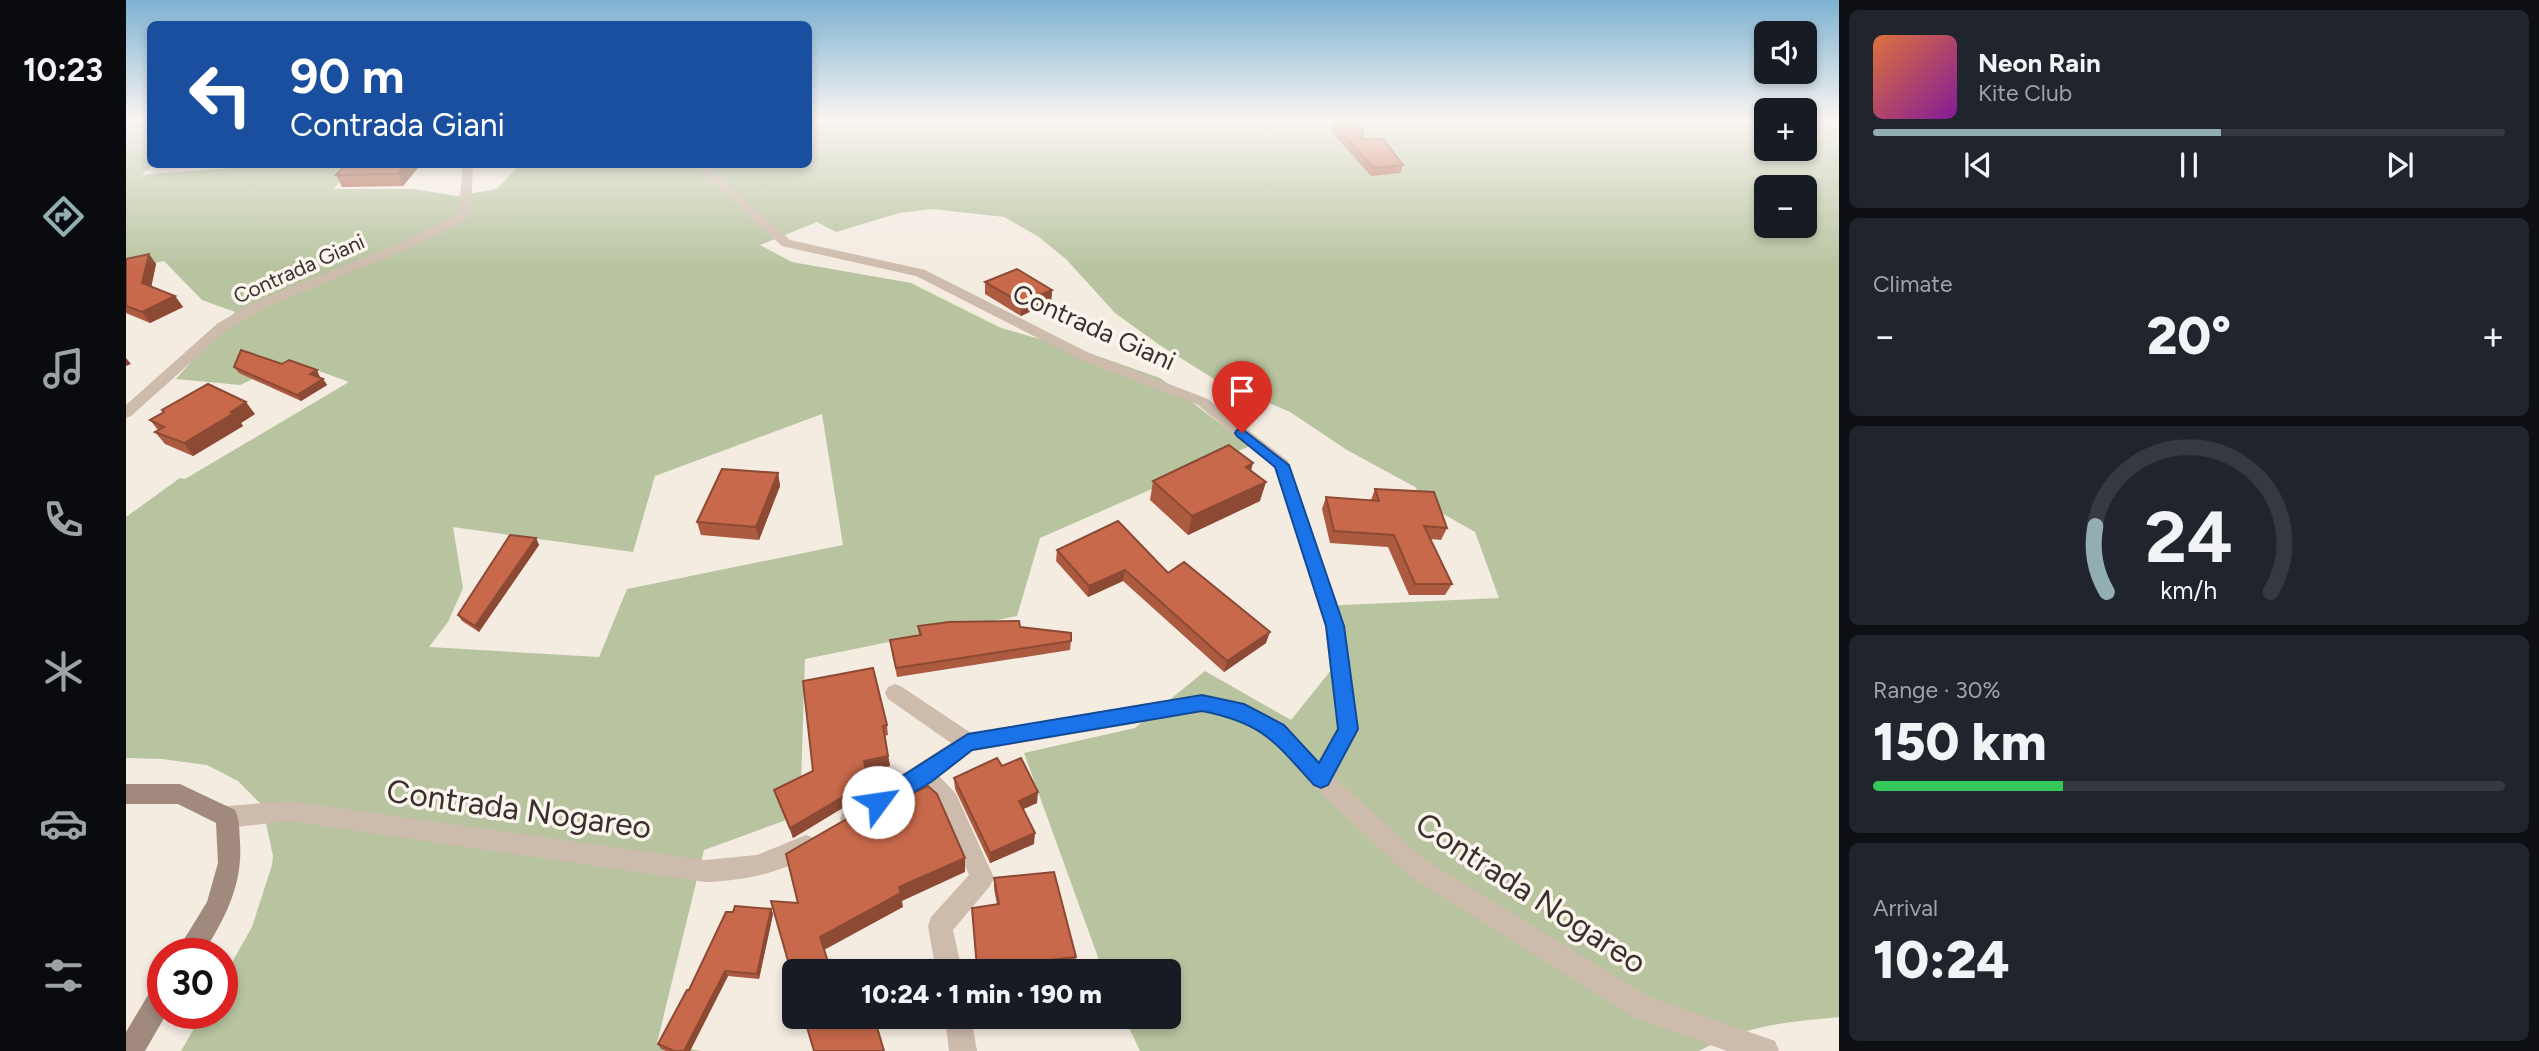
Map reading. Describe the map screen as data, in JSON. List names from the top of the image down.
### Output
{
  "streets": {
    "street": ["Contrada Giani", "Contrada Nogareo"]
  },
  "crossings": [
    ["Contrada Giani", "Contrada Nogareo"]
  ],
  "page": {
    "tabs": "10:23",
    "map_buttons": ["+", "−"],
    "turn": ["90 m", "Contrada Giani"],
    "song": ["Neon Rain", "Kite Club"],
    "tile": [
      "Climate",
      ["Range · 30%", "150 km"],
      ["Arrival", "10:24"]
    ],
    "heat": ["−", "20°", "+"],
    "limit": "30",
    "trip": "10:24 · 1 min · 190 m",
    "gauge": ["24", "km/h"]
  }
}
